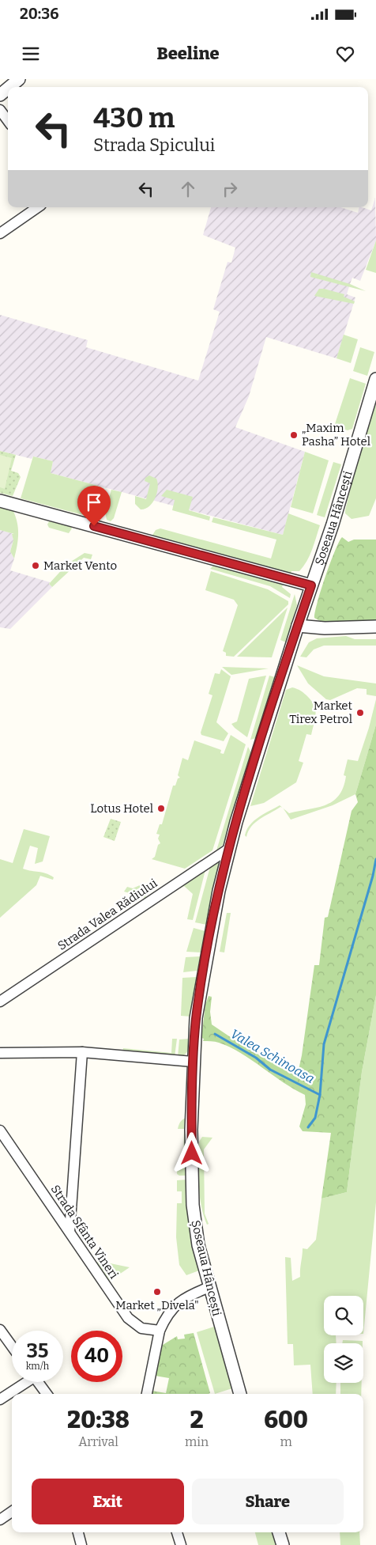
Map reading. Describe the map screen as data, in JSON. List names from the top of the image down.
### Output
{
  "streets": {
    "street": ["Șoseaua Hâncești", "Strada Valea Rădiului", "Strada Sfânta Vineri"]
  },
  "crossings": [
    ["Șoseaua Hâncești", "Strada Valea Rădiului"]
  ],
  "water": ["Valea Schinoasa"],
  "places": [
    "„Maxim Pasha” Hotel",
    "Market Vento",
    "Market Tirex Petrol",
    "Lotus Hotel",
    "Market „Divela\""
  ],
  "page": {
    "status": "20:36",
    "header": "Beeline",
    "turn": ["430 m", "Strada Spicului"],
    "speed": "35 km/h",
    "limit": "40",
    "eta": [
      "20:38",
      "Arrival",
      "2",
      "min",
      "600",
      "m"
    ],
    "buttons": ["Exit", "Share"]
  }
}
